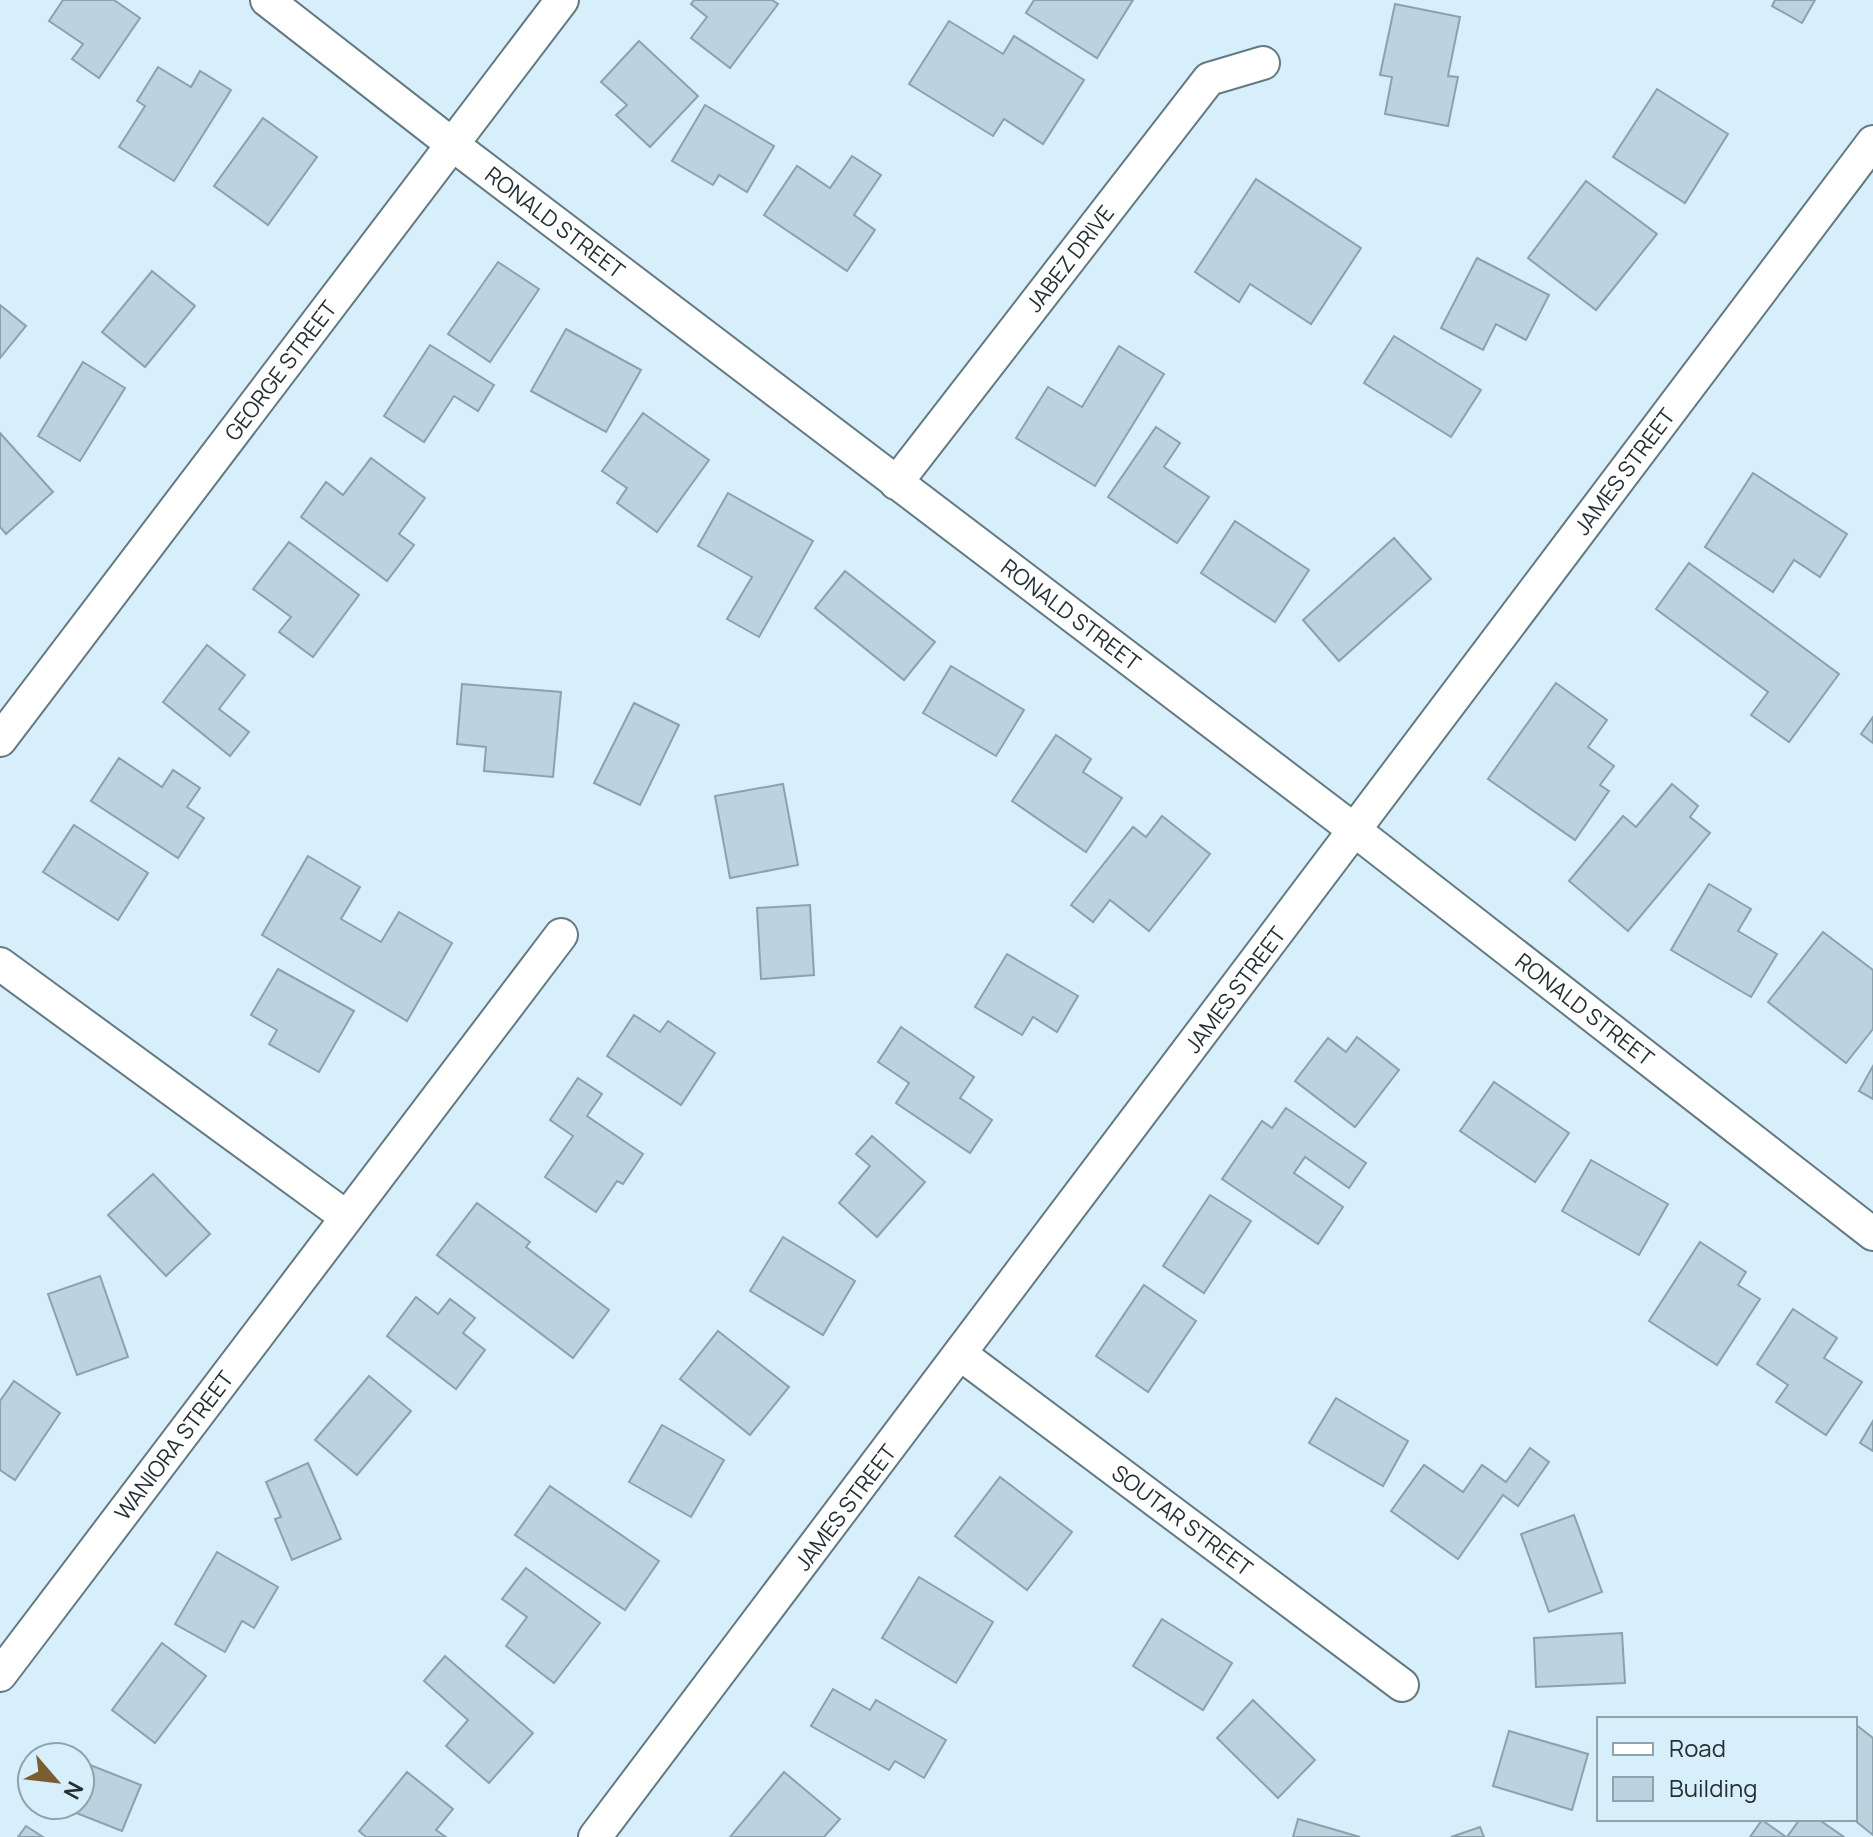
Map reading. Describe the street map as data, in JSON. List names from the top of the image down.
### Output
{
  "streets": {
    "street": [
      "RONALD STREET",
      "JABEZ DRIVE",
      "GEORGE STREET",
      "JAMES STREET",
      "WANIORA STREET",
      "SOUTAR STREET"
    ]
  },
  "crossings": [
    ["RONALD STREET", "JABEZ DRIVE"],
    ["RONALD STREET", "GEORGE STREET"],
    ["RONALD STREET", "JAMES STREET"],
    ["JAMES STREET", "SOUTAR STREET"]
  ],
  "legend": ["Road", "Building"],
  "north": "bottom right"
}
